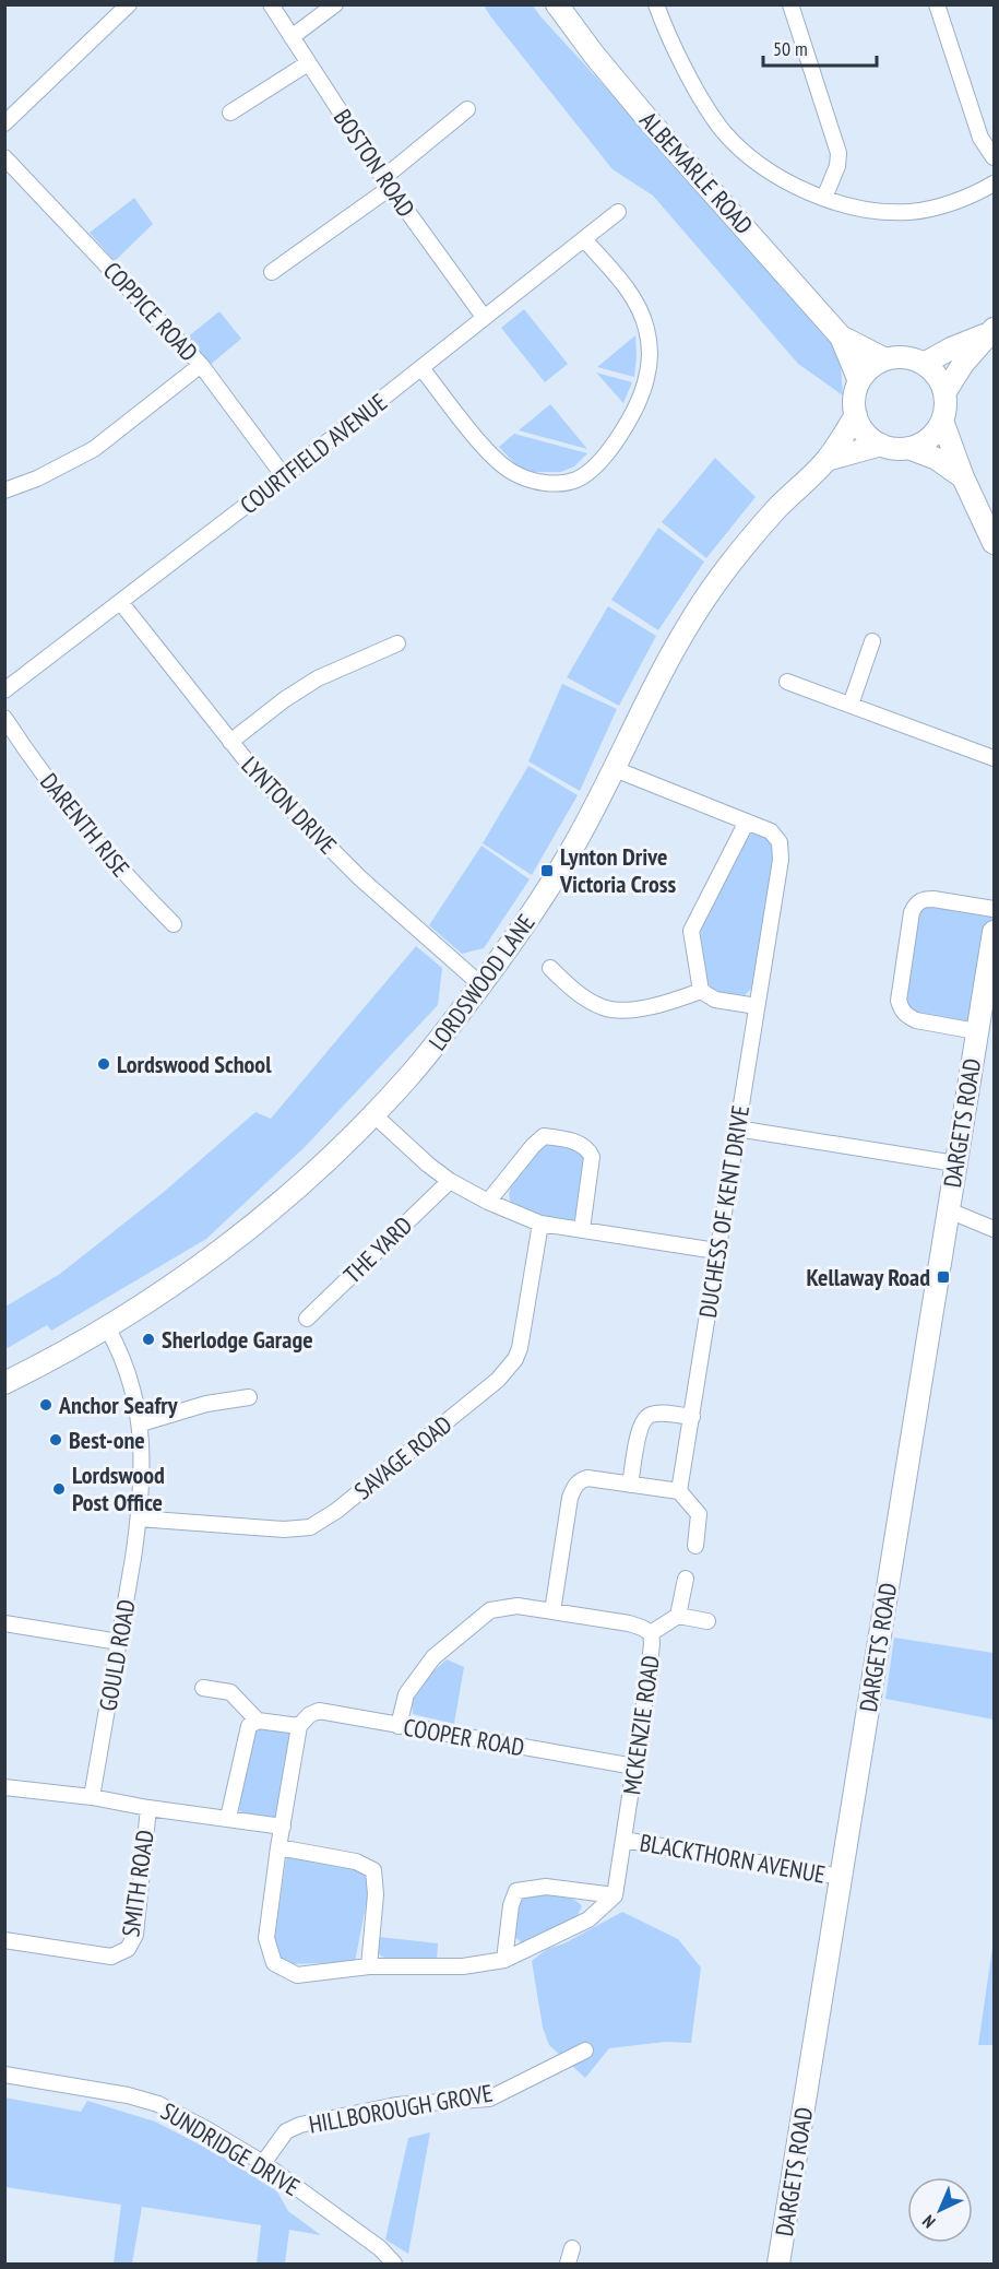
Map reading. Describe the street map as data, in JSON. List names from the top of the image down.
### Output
{
  "streets": {
    "street": [
      "BOSTON ROAD",
      "ALBEMARLE ROAD",
      "COPPICE ROAD",
      "COURTFIELD AVENUE",
      "LYNTON DRIVE",
      "DARENTH RISE",
      "LORDSWOOD LANE",
      "DARGETS ROAD",
      "DUCHESS OF KENT DRIVE",
      "THE YARD",
      "SAVAGE ROAD",
      "GOULD ROAD",
      "MCKENZIE ROAD",
      "COOPER ROAD",
      "BLACKTHORN AVENUE",
      "SMITH ROAD",
      "HILLBOROUGH GROVE",
      "SUNDRIDGE DRIVE"
    ]
  },
  "crossings": [
    ["BOSTON ROAD", "COURTFIELD AVENUE"],
    ["ALBEMARLE ROAD", "LORDSWOOD LANE"],
    ["COPPICE ROAD", "COURTFIELD AVENUE"],
    ["COURTFIELD AVENUE", "LYNTON DRIVE"],
    ["LYNTON DRIVE", "LORDSWOOD LANE"],
    ["LORDSWOOD LANE", "DUCHESS OF KENT DRIVE"],
    ["LORDSWOOD LANE", "GOULD ROAD"],
    ["DARGETS ROAD", "BLACKTHORN AVENUE"],
    ["SAVAGE ROAD", "GOULD ROAD"],
    ["MCKENZIE ROAD", "COOPER ROAD"],
    ["MCKENZIE ROAD", "BLACKTHORN AVENUE"],
    ["HILLBOROUGH GROVE", "SUNDRIDGE DRIVE"]
  ],
  "places": {
    "transit": ["Lynton Drive Victoria Cross", "Kellaway Road"],
    "other": [
      "Lordswood School",
      "Sherlodge Garage",
      "Anchor Seafry",
      "Best-one",
      "Lordswood Post Office"
    ]
  },
  "scale_bar": "50 m",
  "north": "bottom left"
}
